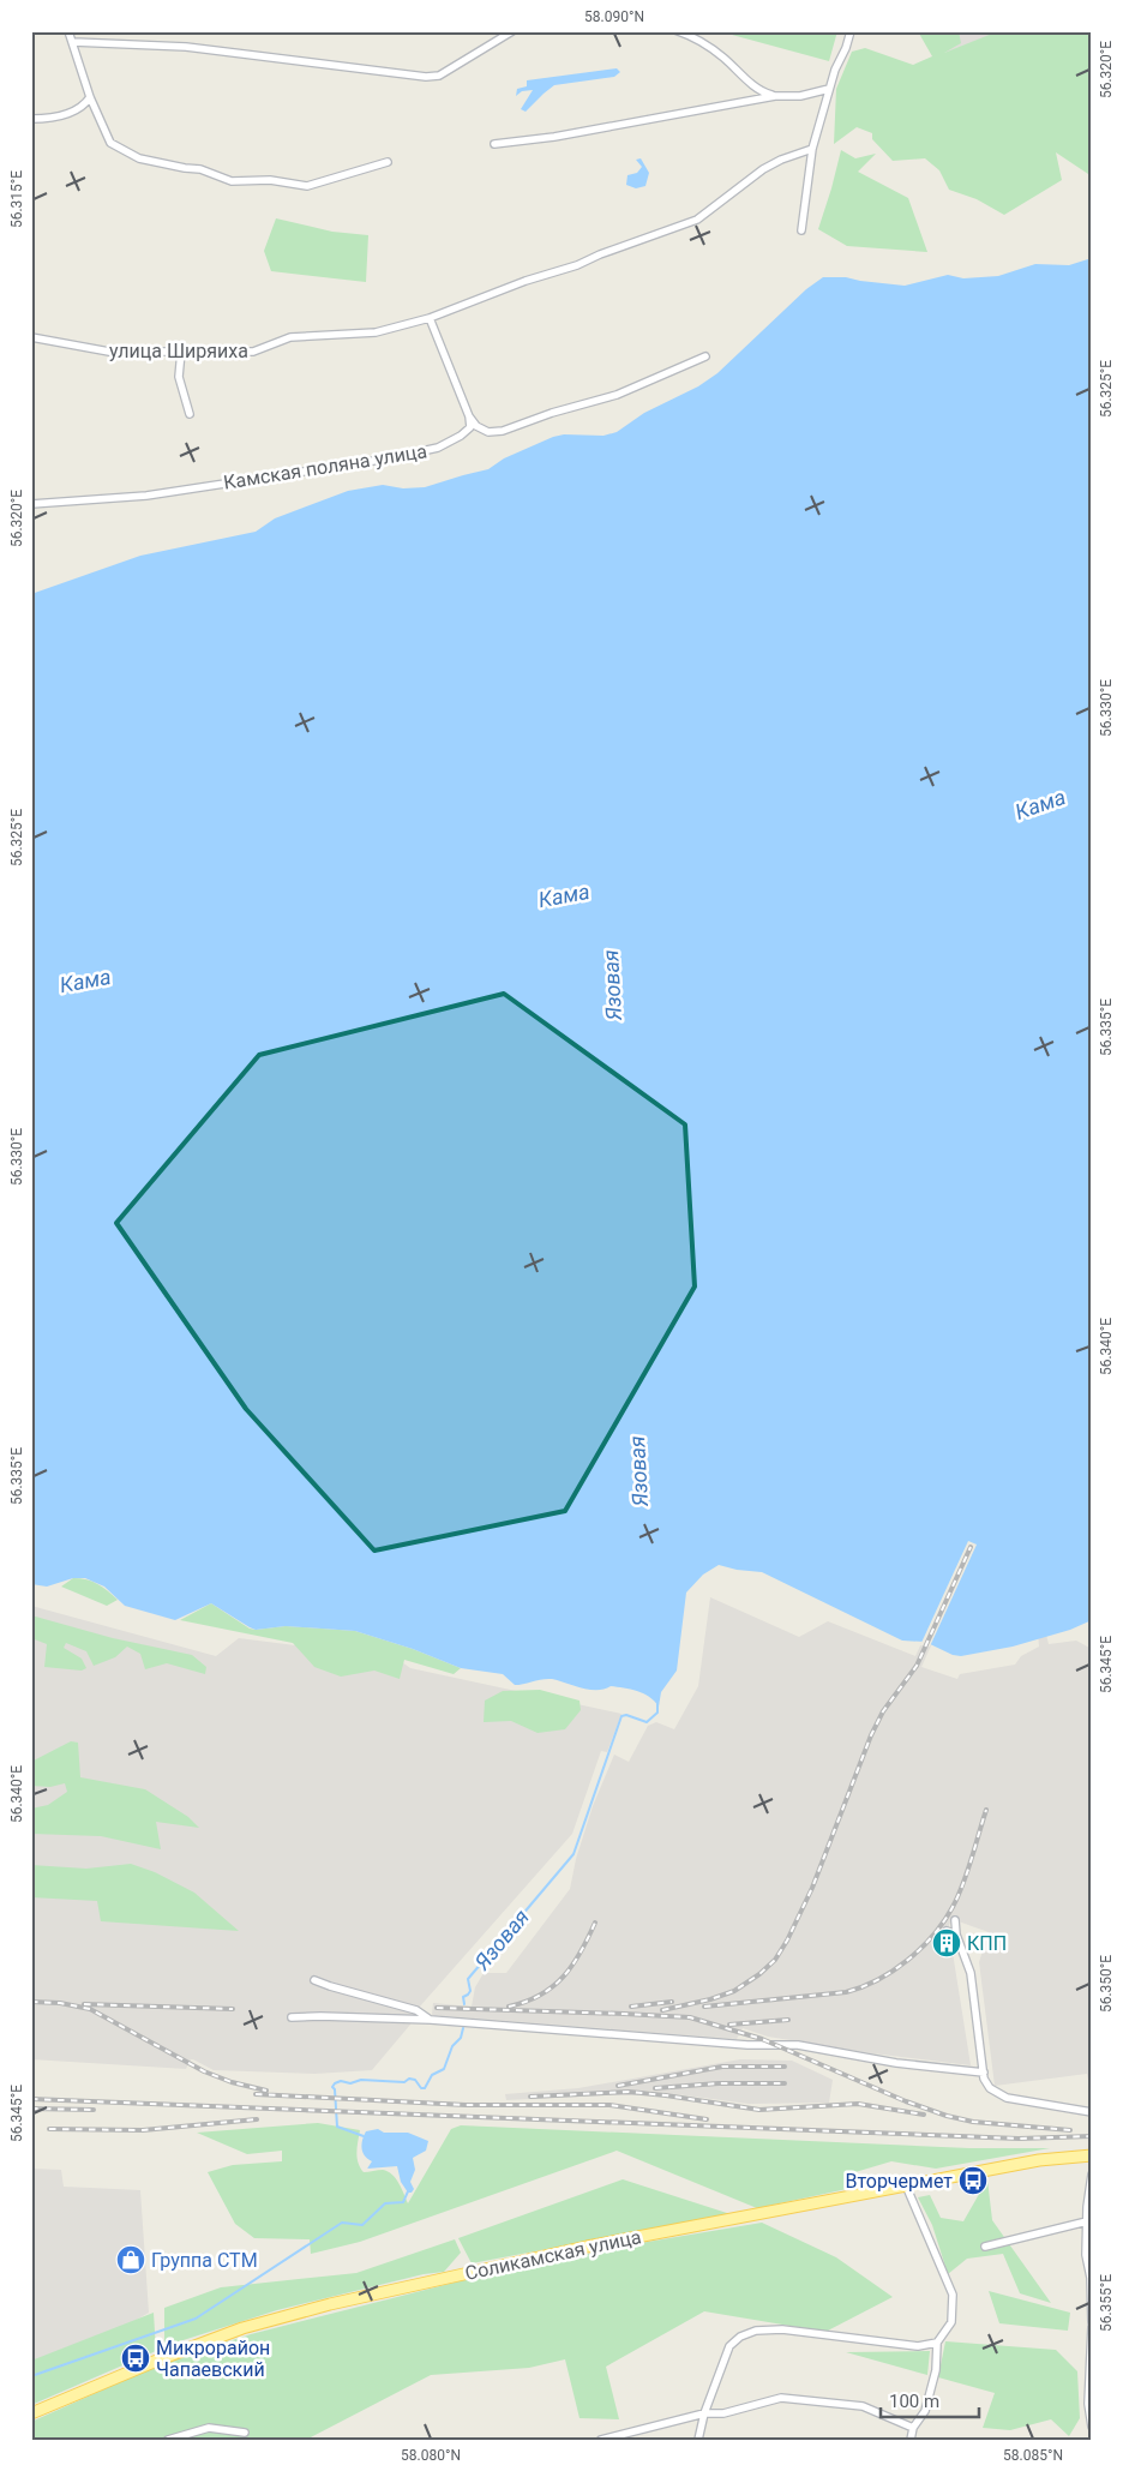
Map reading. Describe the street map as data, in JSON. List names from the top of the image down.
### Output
{
  "streets": {
    "main road": ["Соликамская улица"],
    "street": ["улица Ширяиха", "Камская поляна улица"]
  },
  "water": ["Кама", "Язовая"],
  "places": {
    "building": ["КПП"],
    "bus stop": ["Вторчермет", "Микрорайон Чапаевский"],
    "shop": ["Группа СТМ"]
  },
  "scale_bar": "100 m",
  "coordinates": [
    "58.090°N",
    "56.320°E",
    "56.315°E",
    "56.325°E",
    "56.330°E",
    "56.335°E",
    "56.340°E",
    "56.345°E",
    "56.350°E",
    "56.355°E",
    "58.080°N",
    "58.085°N"
  ]
}
